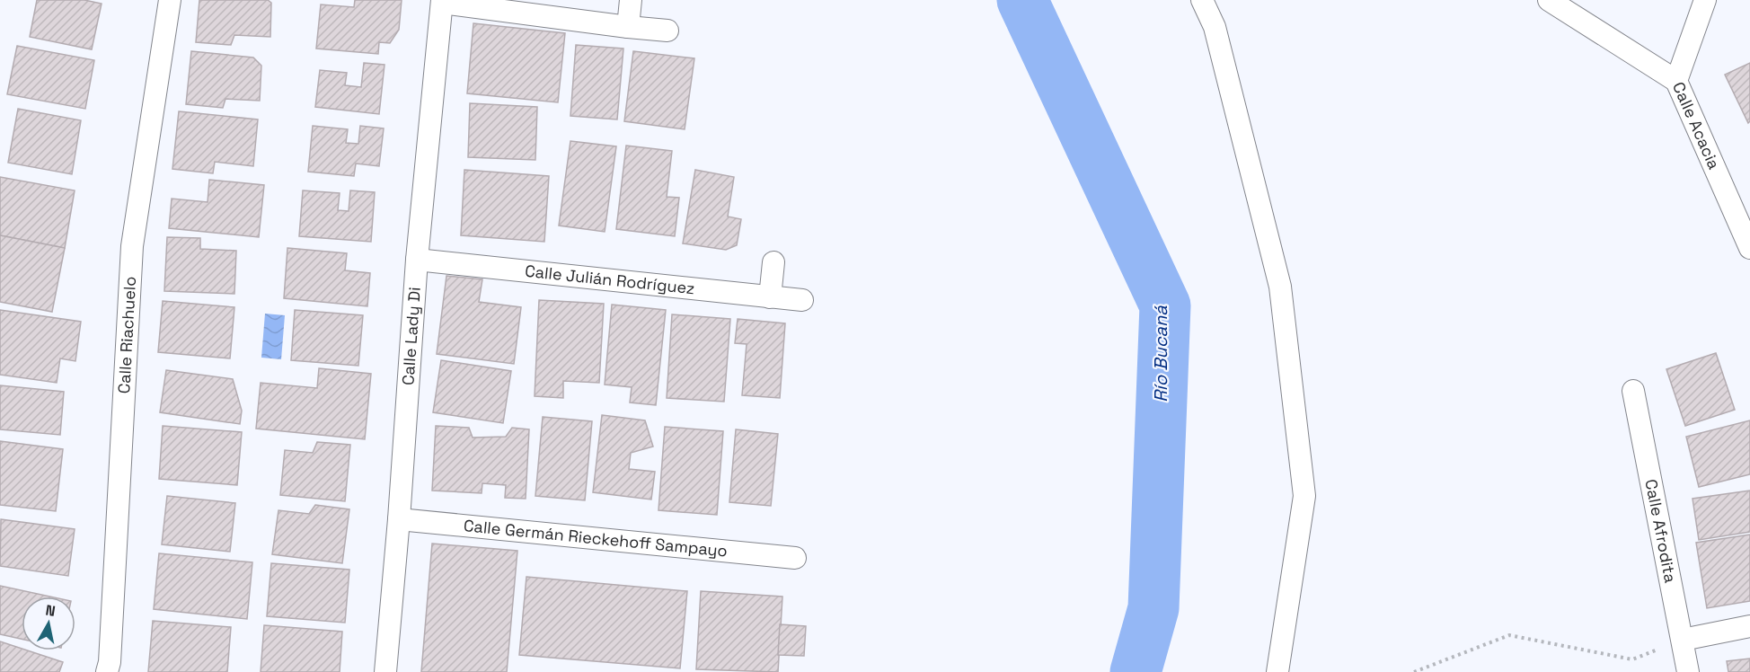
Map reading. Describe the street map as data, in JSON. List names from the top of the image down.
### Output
{
  "streets": {
    "street": [
      "Calle Acacia",
      "Calle Julián Rodríguez",
      "Calle Riachuelo",
      "Calle Lady Di",
      "Calle Afrodita",
      "Calle Germán Rieckehoff Sampayo"
    ]
  },
  "crossings": [
    ["Calle Julián Rodríguez", "Calle Lady Di"],
    ["Calle Lady Di", "Calle Germán Rieckehoff Sampayo"]
  ],
  "water": ["Río Bucaná"],
  "north": "top"
}
